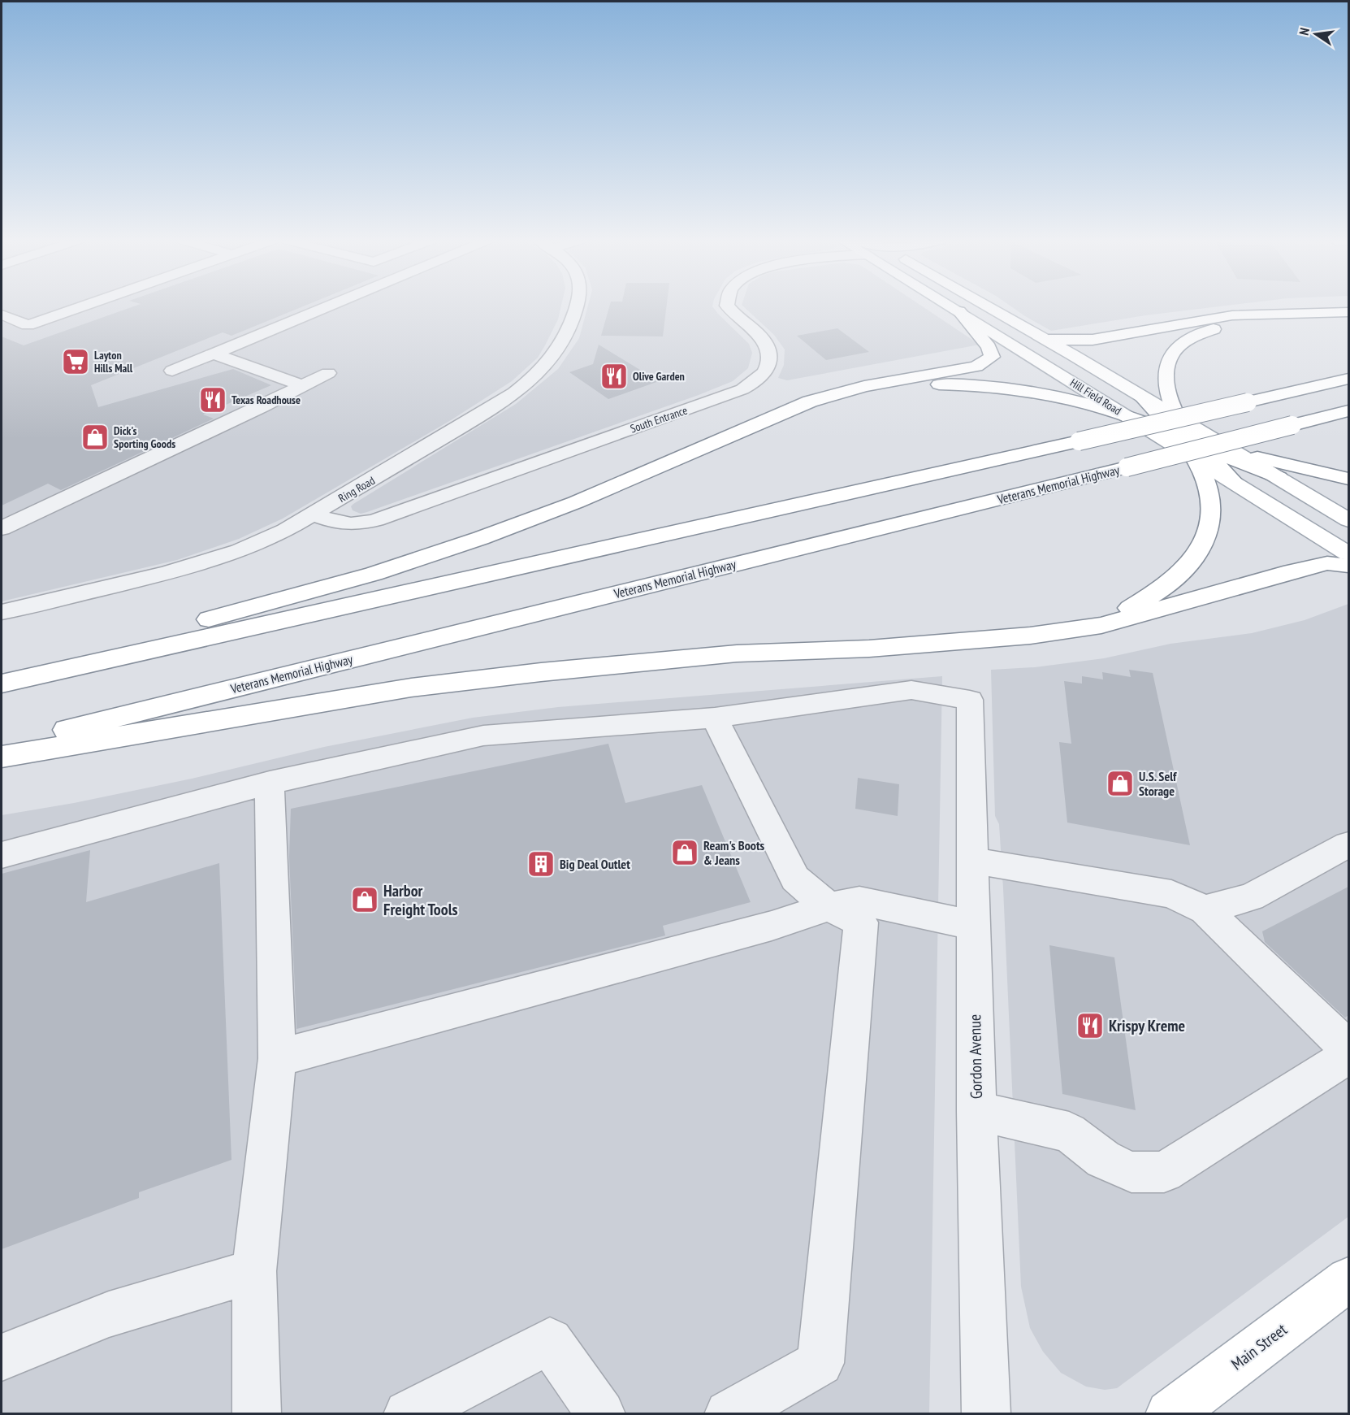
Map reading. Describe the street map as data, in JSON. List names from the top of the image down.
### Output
{
  "streets": {
    "main road": ["Hill Field Road", "Veterans Memorial Highway", "Main Street"],
    "street": ["South Entrance", "Ring Road", "Gordon Avenue"]
  },
  "crossings": [
    ["South Entrance", "Ring Road"]
  ],
  "places": {
    "supermarket": ["Layton Hills Mall"],
    "restaurant": ["Olive Garden", "Texas Roadhouse", "Krispy Kreme"],
    "shop": [
      "Dick's Sporting Goods",
      "U.S. Self Storage",
      "Ream's Boots & Jeans",
      "Harbor Freight Tools"
    ],
    "building": ["Big Deal Outlet"]
  },
  "north": "left"
}
